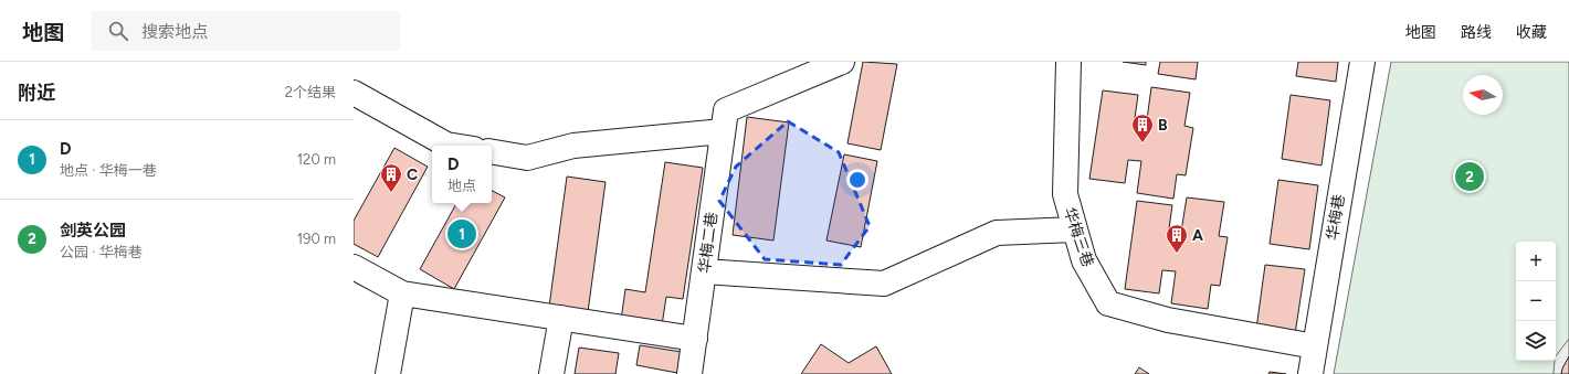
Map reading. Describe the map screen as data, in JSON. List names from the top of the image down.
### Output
{
  "streets": {
    "street": ["华梅巷", "华梅三巷", "华梅二巷"]
  },
  "crossings": [
    ["华梅巷", "华梅三巷"]
  ],
  "places": {
    "building": ["B", "C", "A"]
  },
  "north": "left",
  "page": {
    "header": "地图",
    "search": "搜索地点",
    "nav": ["地图", "路线", "收藏"],
    "heading": ["附近", "2个结果"],
    "list": [
      {
        "mark": "1",
        "name": "D",
        "note": "地点 · 华梅一巷",
        "value": "120 m"
      },
      {
        "mark": "2",
        "name": "剑英公园",
        "note": "公园 · 华梅巷",
        "value": "190 m"
      }
    ],
    "popup": ["D", "地点"],
    "pins": ["2", "1"],
    "map_buttons": ["+", "−"]
  }
}
